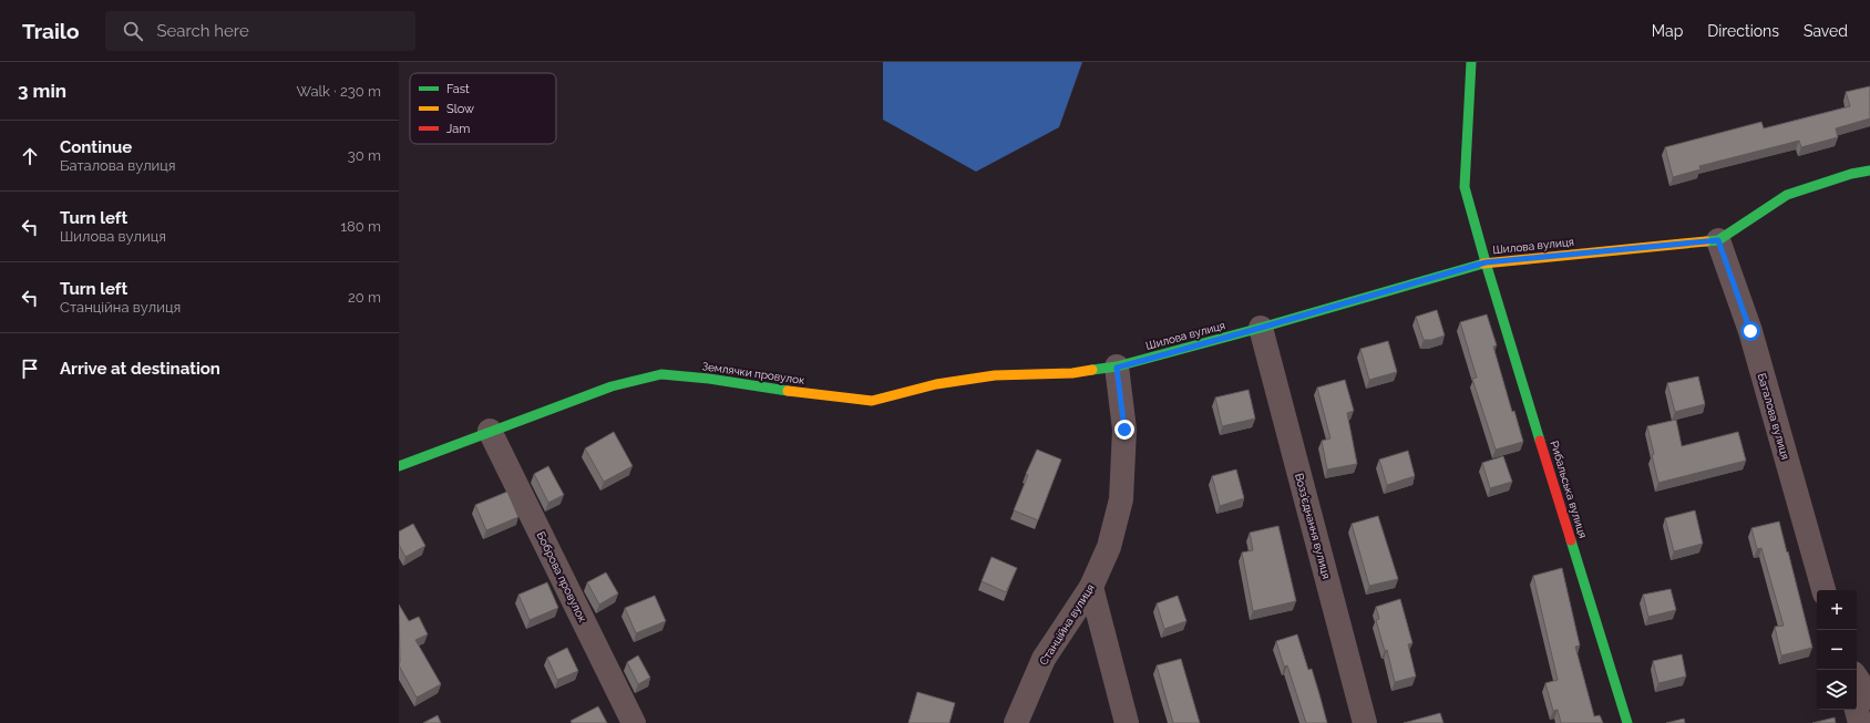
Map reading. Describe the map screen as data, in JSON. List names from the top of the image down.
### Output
{
  "streets": {
    "street": [
      "Шилова вулиця",
      "Землячки провулок",
      "Баталова вулиця",
      "Рибальська вулиця",
      "Возз’єднання вулиця",
      "Боброва провулок",
      "Станційна вулиця"
    ]
  },
  "crossings": [
    ["Шилова вулиця", "Землячки провулок"],
    ["Шилова вулиця", "Баталова вулиця"],
    ["Шилова вулиця", "Рибальська вулиця"],
    ["Шилова вулиця", "Возз’єднання вулиця"],
    ["Шилова вулиця", "Станційна вулиця"],
    ["Землячки провулок", "Боброва провулок"],
    ["Землячки провулок", "Станційна вулиця"]
  ],
  "legend": ["Fast", "Slow", "Jam"],
  "page": {
    "header": "Trailo",
    "search": "Search here",
    "nav": ["Map", "Directions", "Saved"],
    "heading": ["3 min", "Walk · 230 m"],
    "list": [
      ["Continue", "Баталова вулиця", "30 m"],
      ["Turn left", "Шилова вулиця", "180 m"],
      ["Turn left", "Станційна вулиця", "20 m"],
      "Arrive at destination"
    ],
    "map_buttons": ["+", "−"]
  }
}
